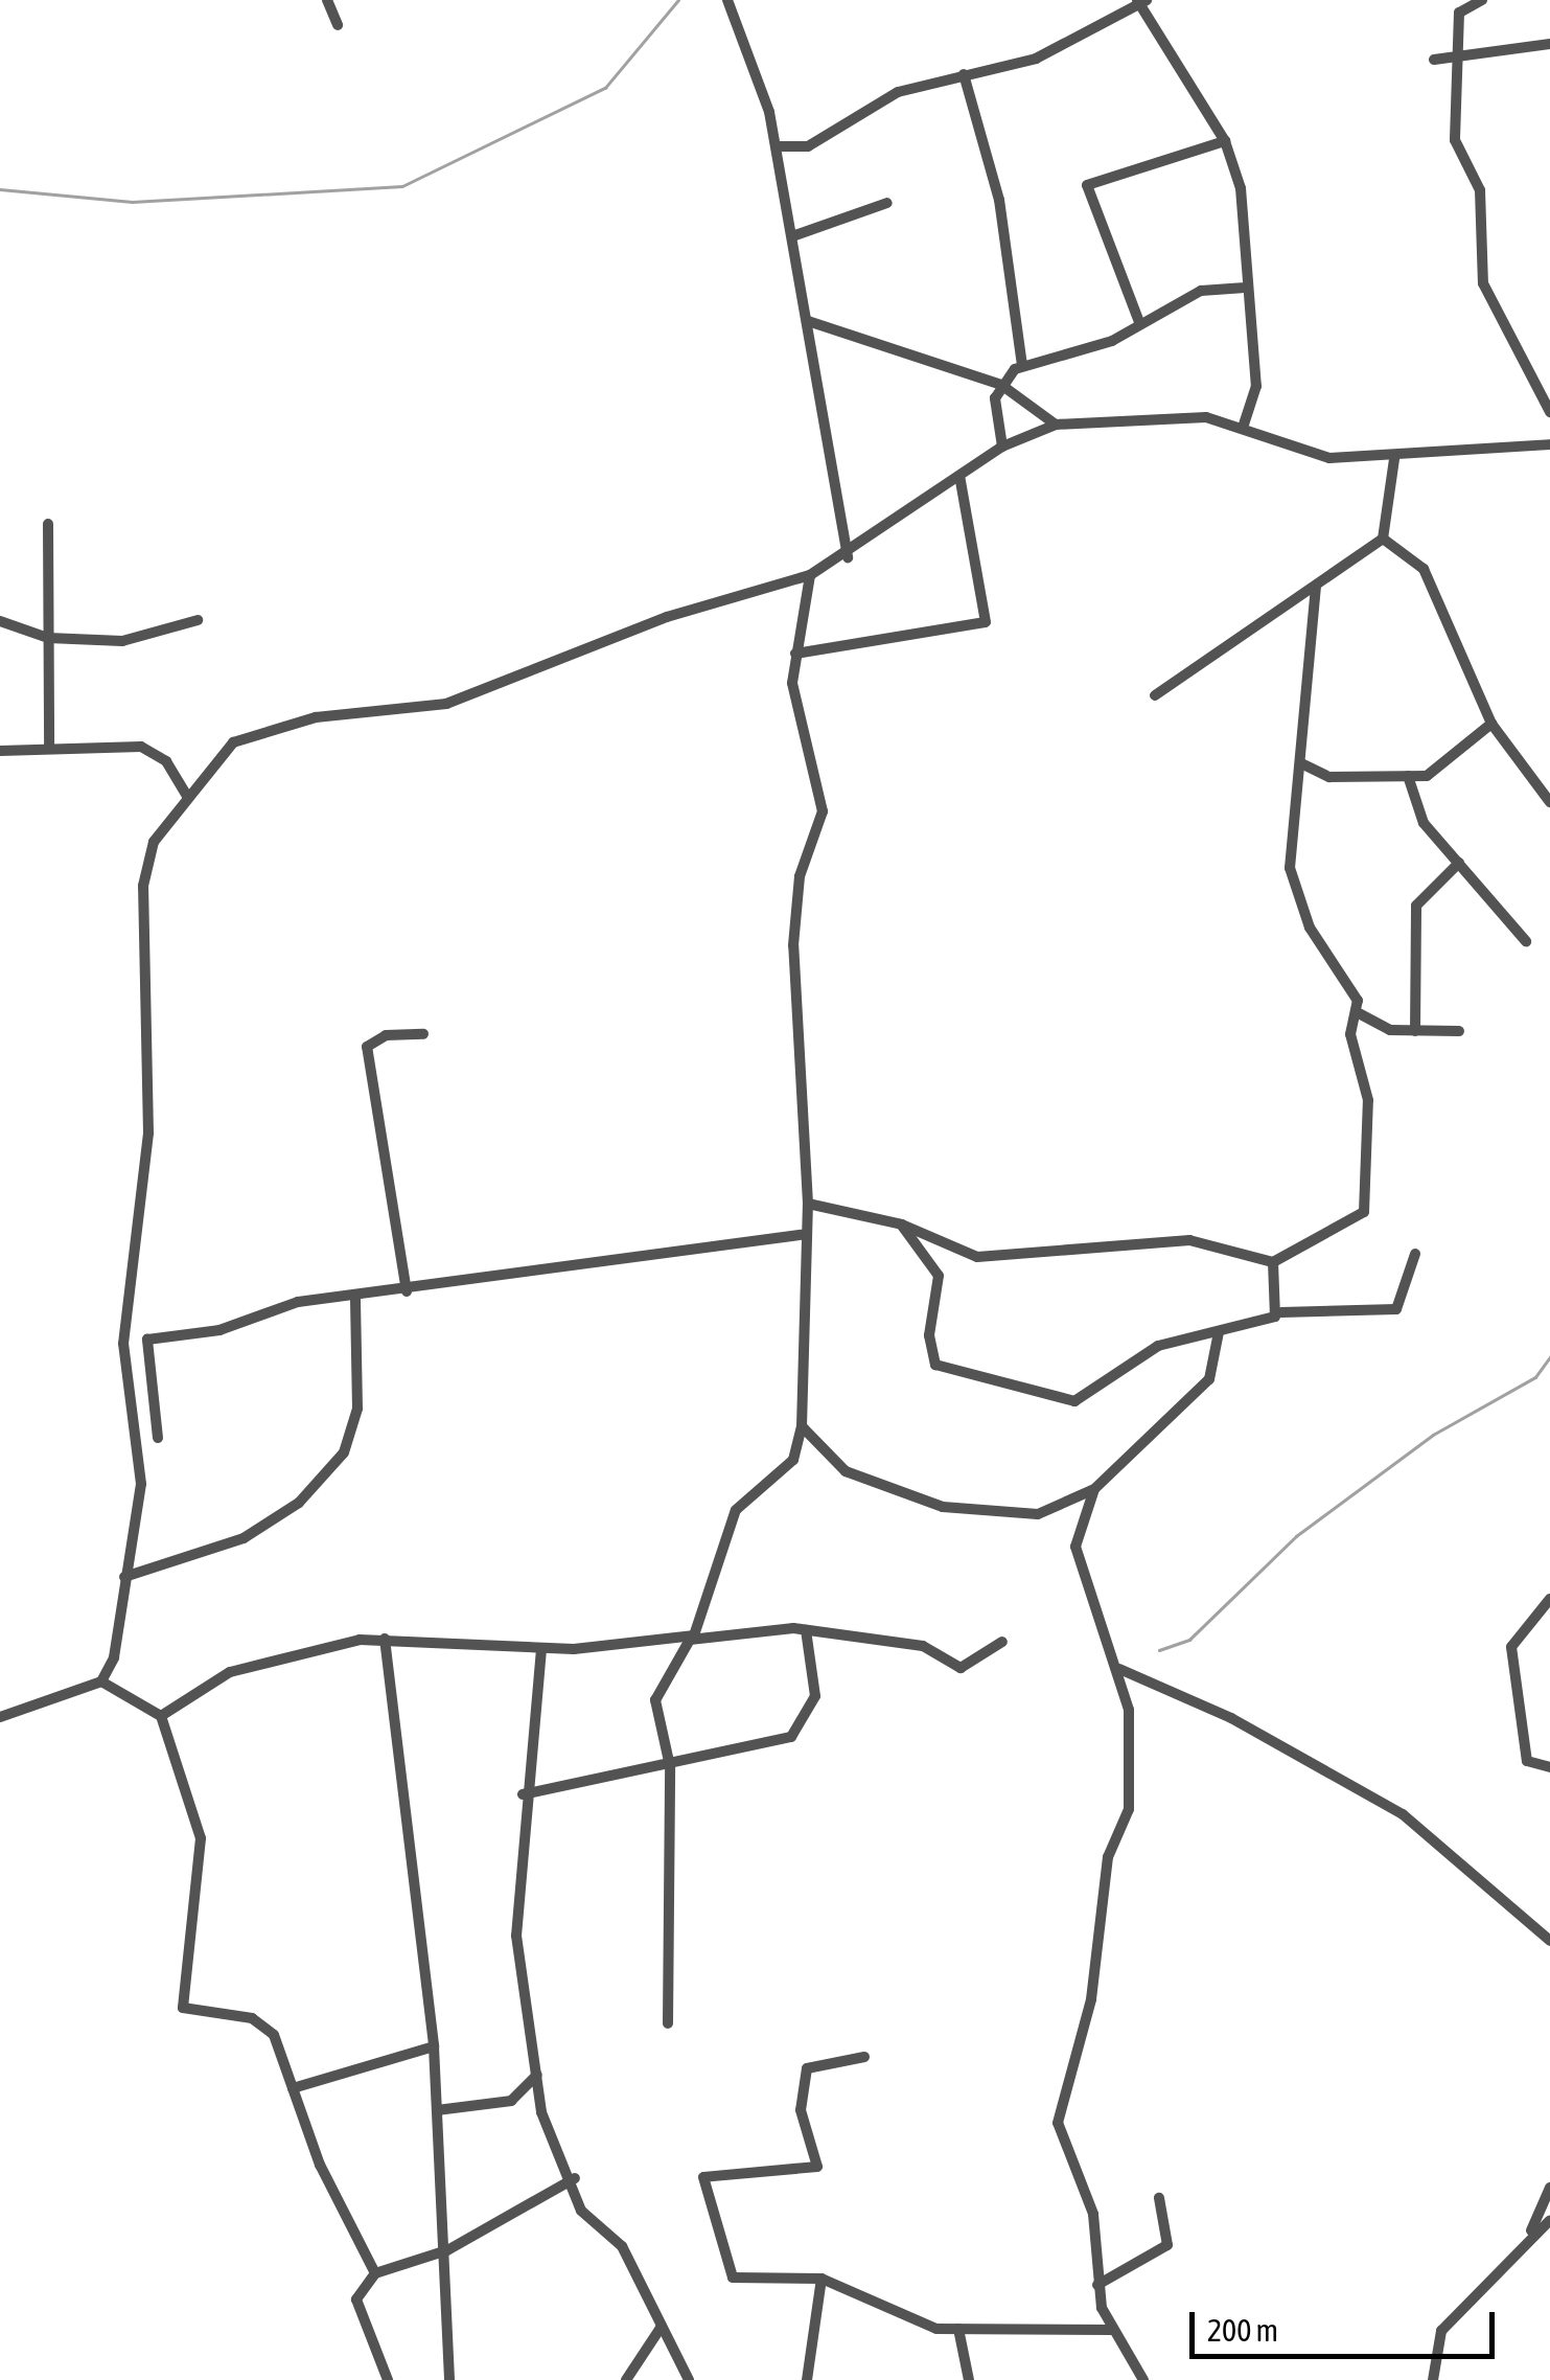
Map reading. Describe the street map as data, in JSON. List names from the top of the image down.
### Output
{
  "scale_bar": "200 m"
}
